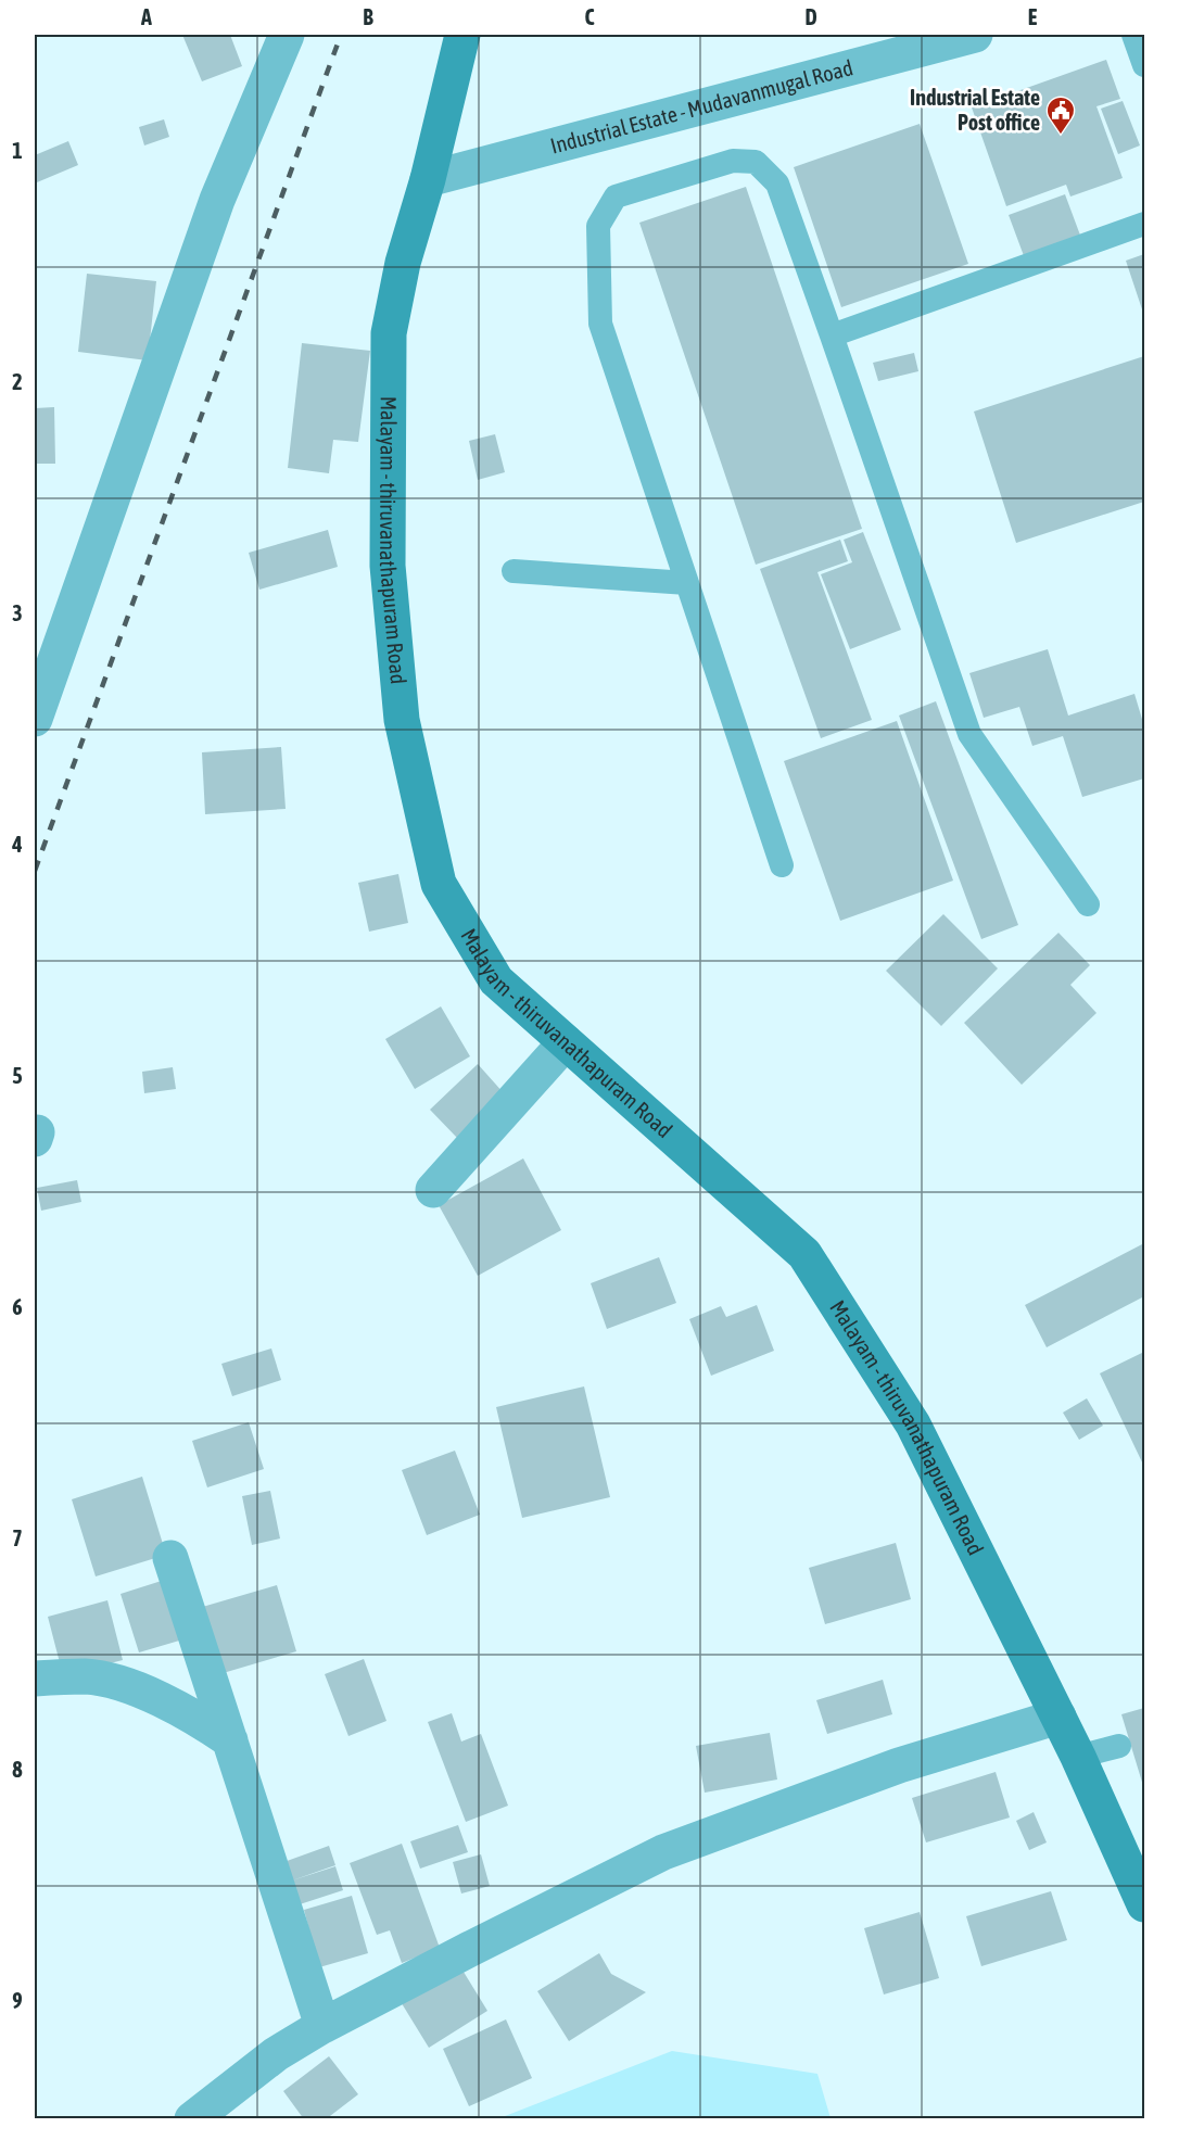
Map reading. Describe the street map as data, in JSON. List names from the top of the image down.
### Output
{
  "streets": {
    "main road": ["Malayam - thiruvanathapuram Road"],
    "street": ["Industrial Estate - Mudavanmugal Road"]
  },
  "crossings": [
    ["Industrial Estate - Mudavanmugal Road", "Malayam - thiruvanathapuram Road"]
  ],
  "places": {
    "public building": ["Industrial Estate Post office"]
  },
  "grid": {
    "columns": [
      "A",
      "B",
      "C",
      "D",
      "E"
    ],
    "rows": [
      "1",
      "2",
      "3",
      "4",
      "5",
      "6",
      "7",
      "8",
      "9"
    ]
  }
}
